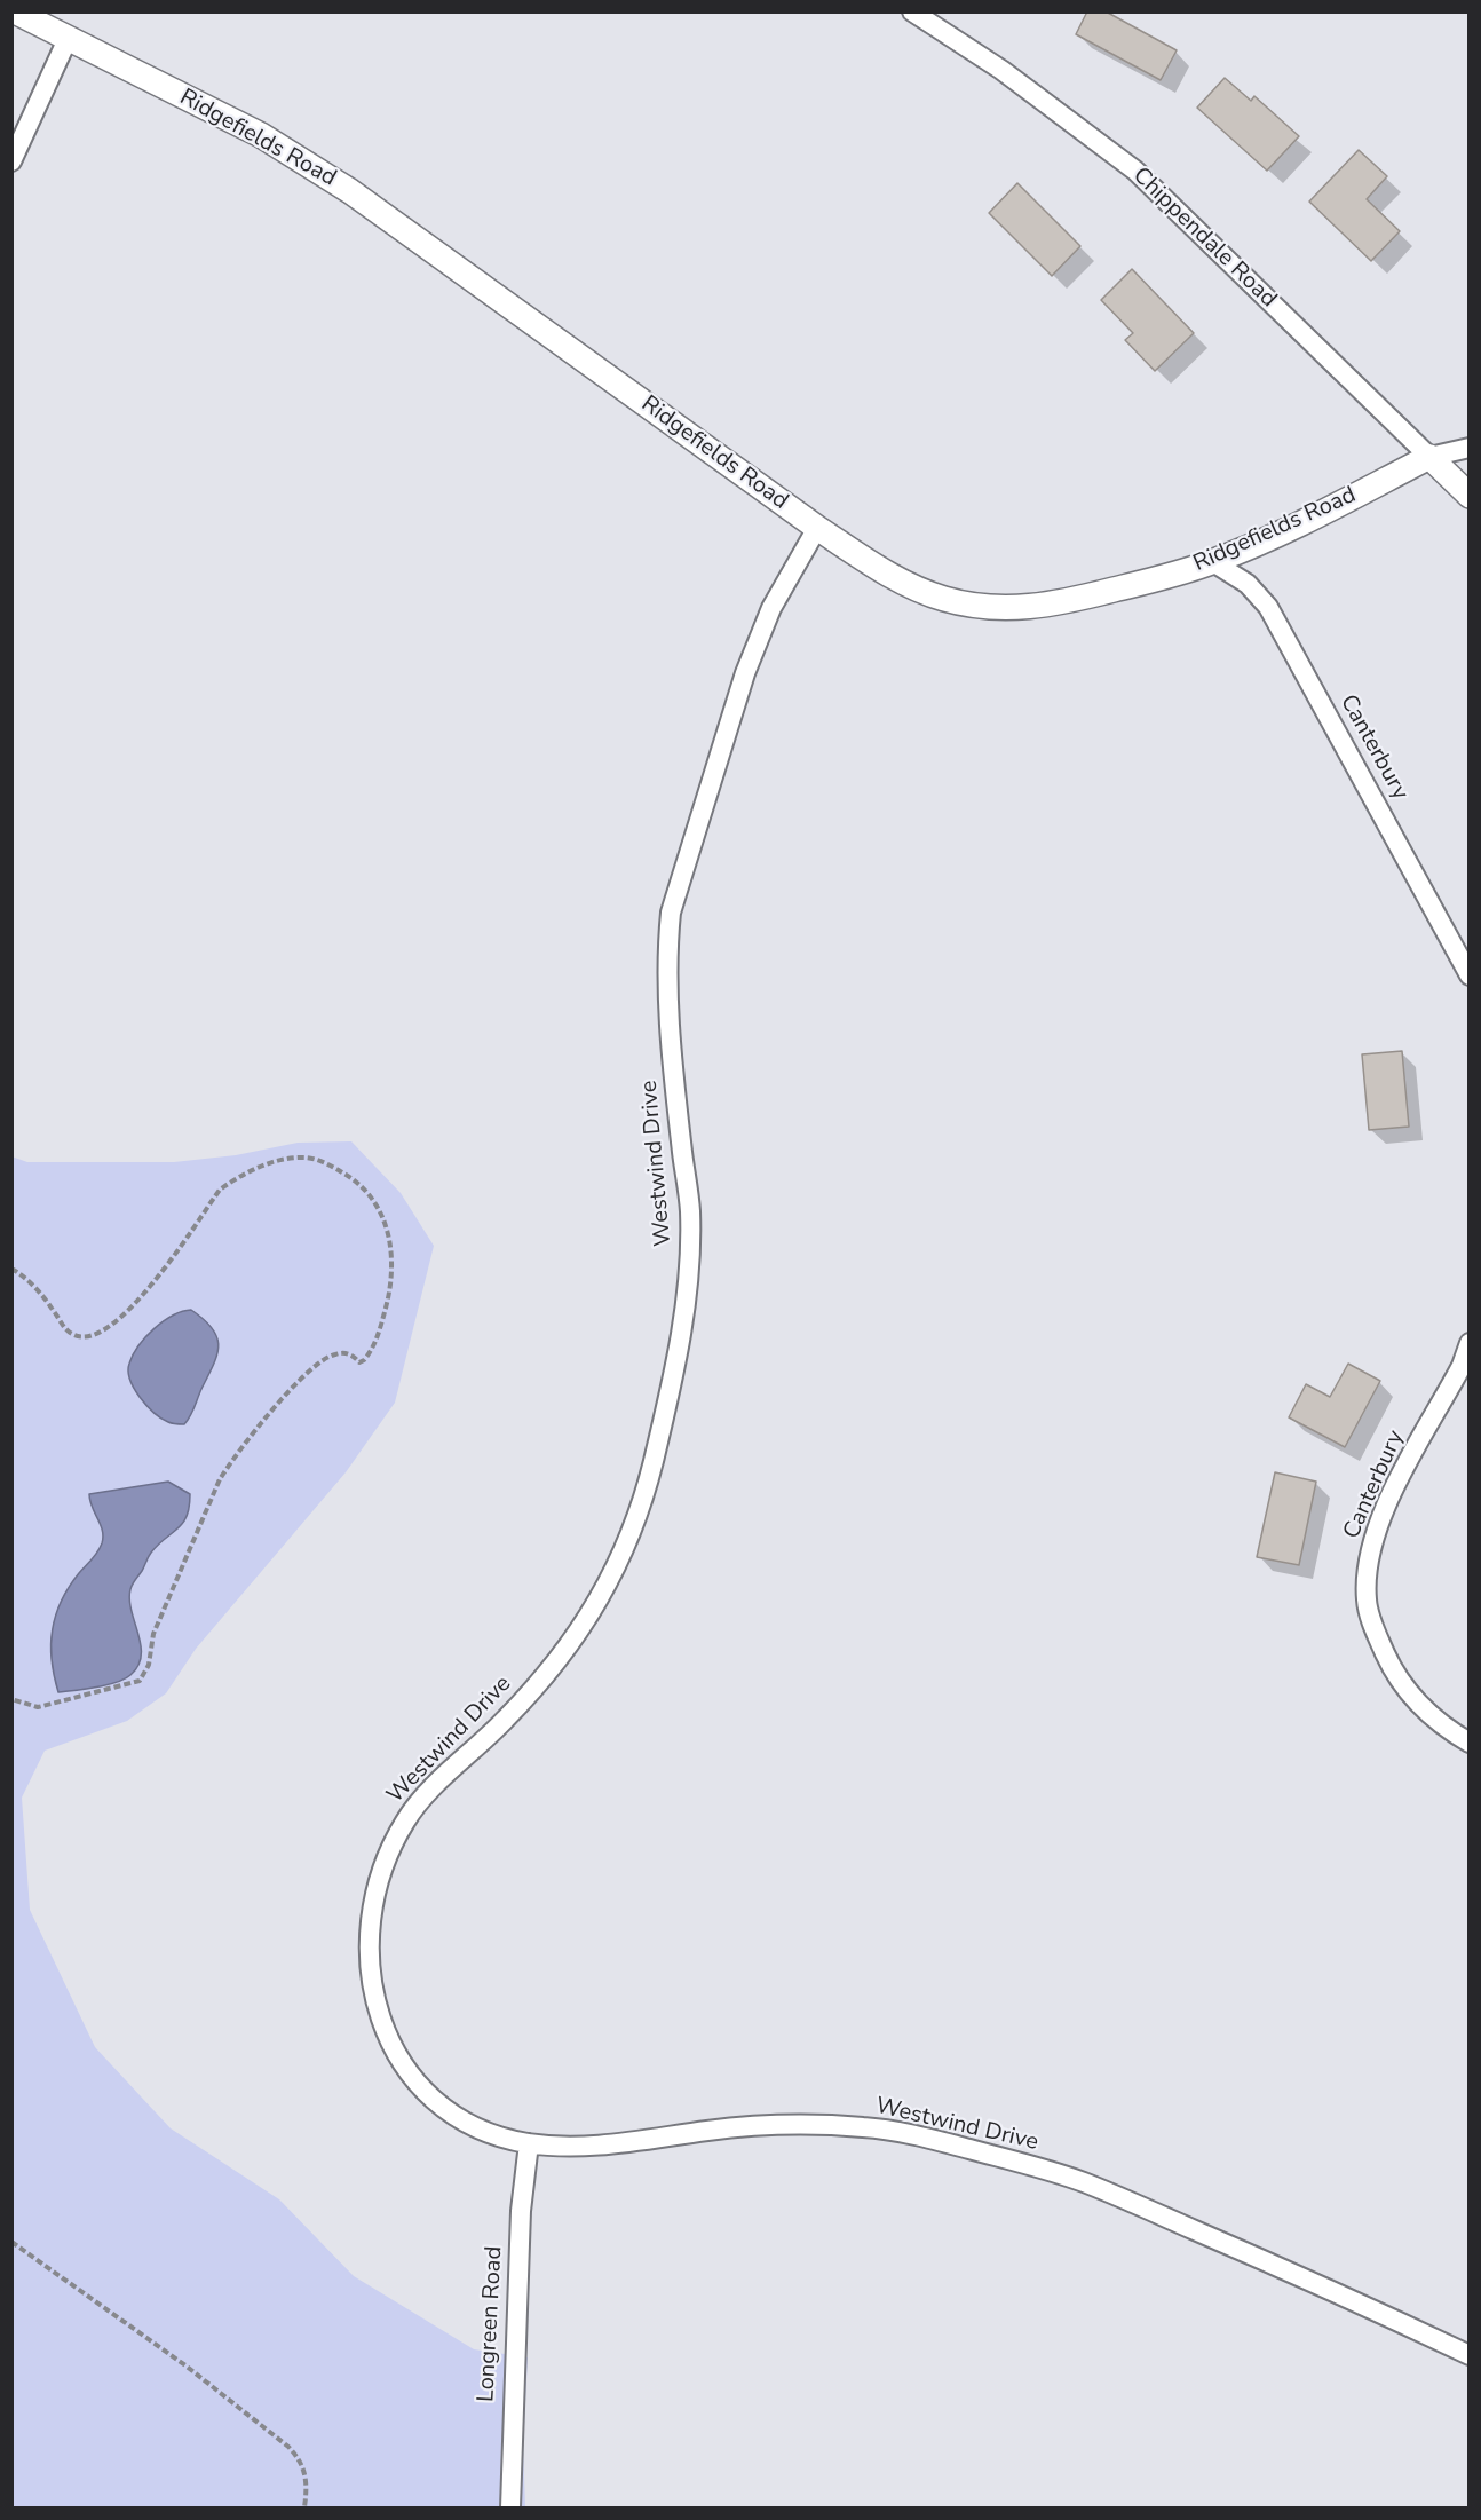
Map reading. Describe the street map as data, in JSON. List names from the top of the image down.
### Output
{
  "streets": {
    "street": [
      "Ridgefields Road",
      "Chippendale Road",
      "Canterbury",
      "Westwind Drive",
      "Longreen Road"
    ]
  },
  "crossings": [
    ["Ridgefields Road", "Chippendale Road"],
    ["Ridgefields Road", "Canterbury"],
    ["Ridgefields Road", "Westwind Drive"],
    ["Westwind Drive", "Longreen Road"]
  ]
}
